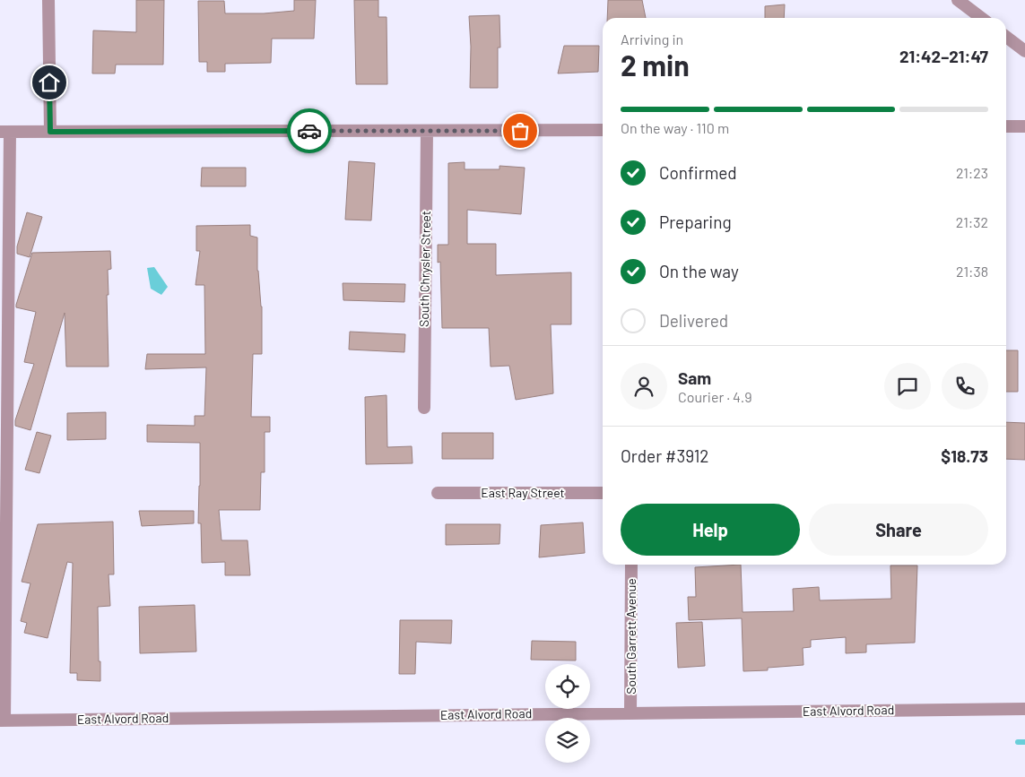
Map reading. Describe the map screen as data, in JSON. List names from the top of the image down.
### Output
{
  "streets": {
    "street": [
      "South Chrysler Street",
      "East Ray Street",
      "South Garrett Avenue",
      "East Alvord Road"
    ]
  },
  "crossings": [
    ["South Garrett Avenue", "East Alvord Road"]
  ],
  "page": {
    "heading": ["2 min", "Arriving in", "21:42–21:47"],
    "panel": [
      "Sam",
      "Courier · 4.9",
      "Order #3912",
      "$18.73"
    ],
    "bar": "On the way · 110 m",
    "list": [
      ["Confirmed", "21:23"],
      ["Preparing", "21:32"],
      ["On the way", "21:38"],
      "Delivered"
    ],
    "buttons": ["Help", "Share"]
  }
}
